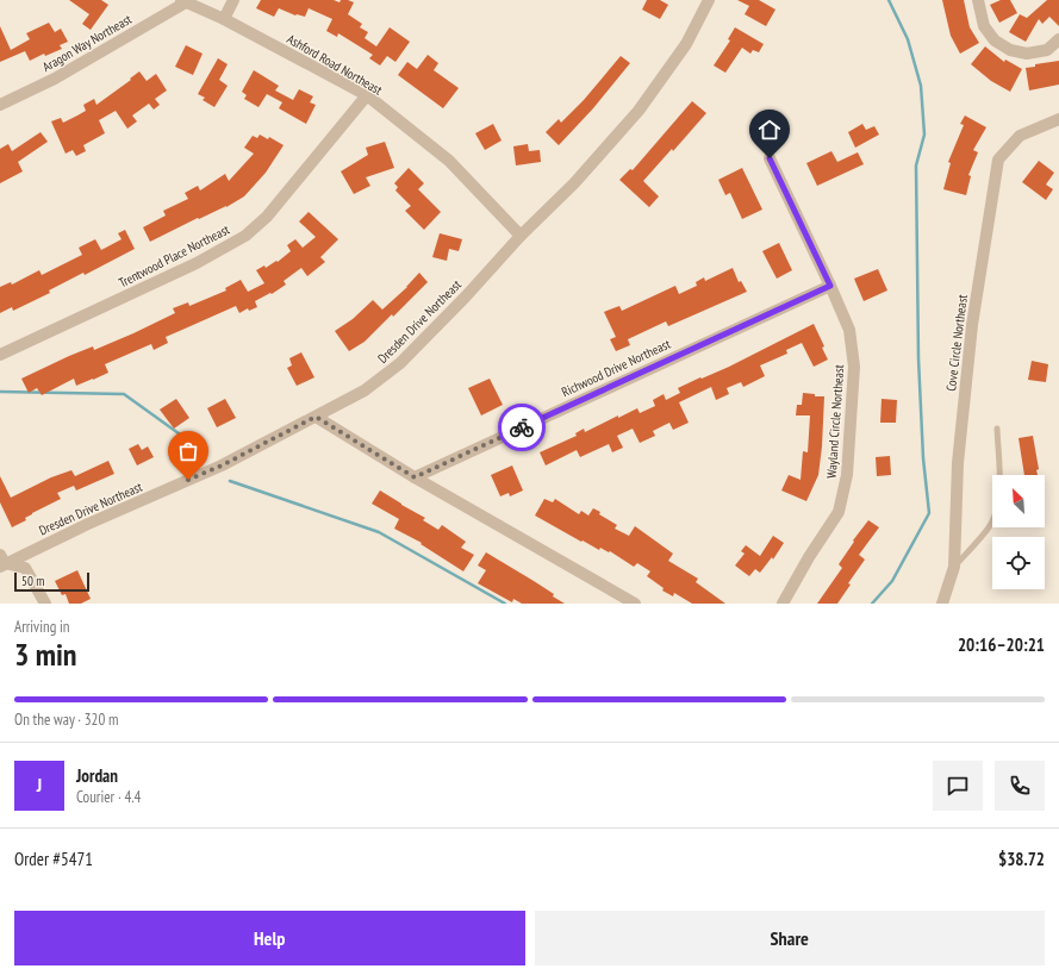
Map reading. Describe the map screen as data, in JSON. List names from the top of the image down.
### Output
{
  "streets": {
    "street": [
      "Aragon Way Northeast",
      "Ashford Road Northeast",
      "Trentwood Place Northeast",
      "Dresden Drive Northeast",
      "Cove Circle Northeast",
      "Richwood Drive Northeast",
      "Wayland Circle Northeast"
    ]
  },
  "crossings": [
    ["Aragon Way Northeast", "Ashford Road Northeast"],
    ["Ashford Road Northeast", "Trentwood Place Northeast"],
    ["Ashford Road Northeast", "Dresden Drive Northeast"],
    ["Richwood Drive Northeast", "Wayland Circle Northeast"]
  ],
  "scale_bar": "50 m",
  "north": "top left",
  "page": {
    "scale": "50 m",
    "heading": ["3 min", "Arriving in", "20:16–20:21"],
    "panel": [
      "Jordan",
      "Courier · 4.4",
      "Order #5471",
      "$38.72"
    ],
    "bar": "On the way · 320 m",
    "round": "J",
    "buttons": ["Help", "Share"]
  }
}
